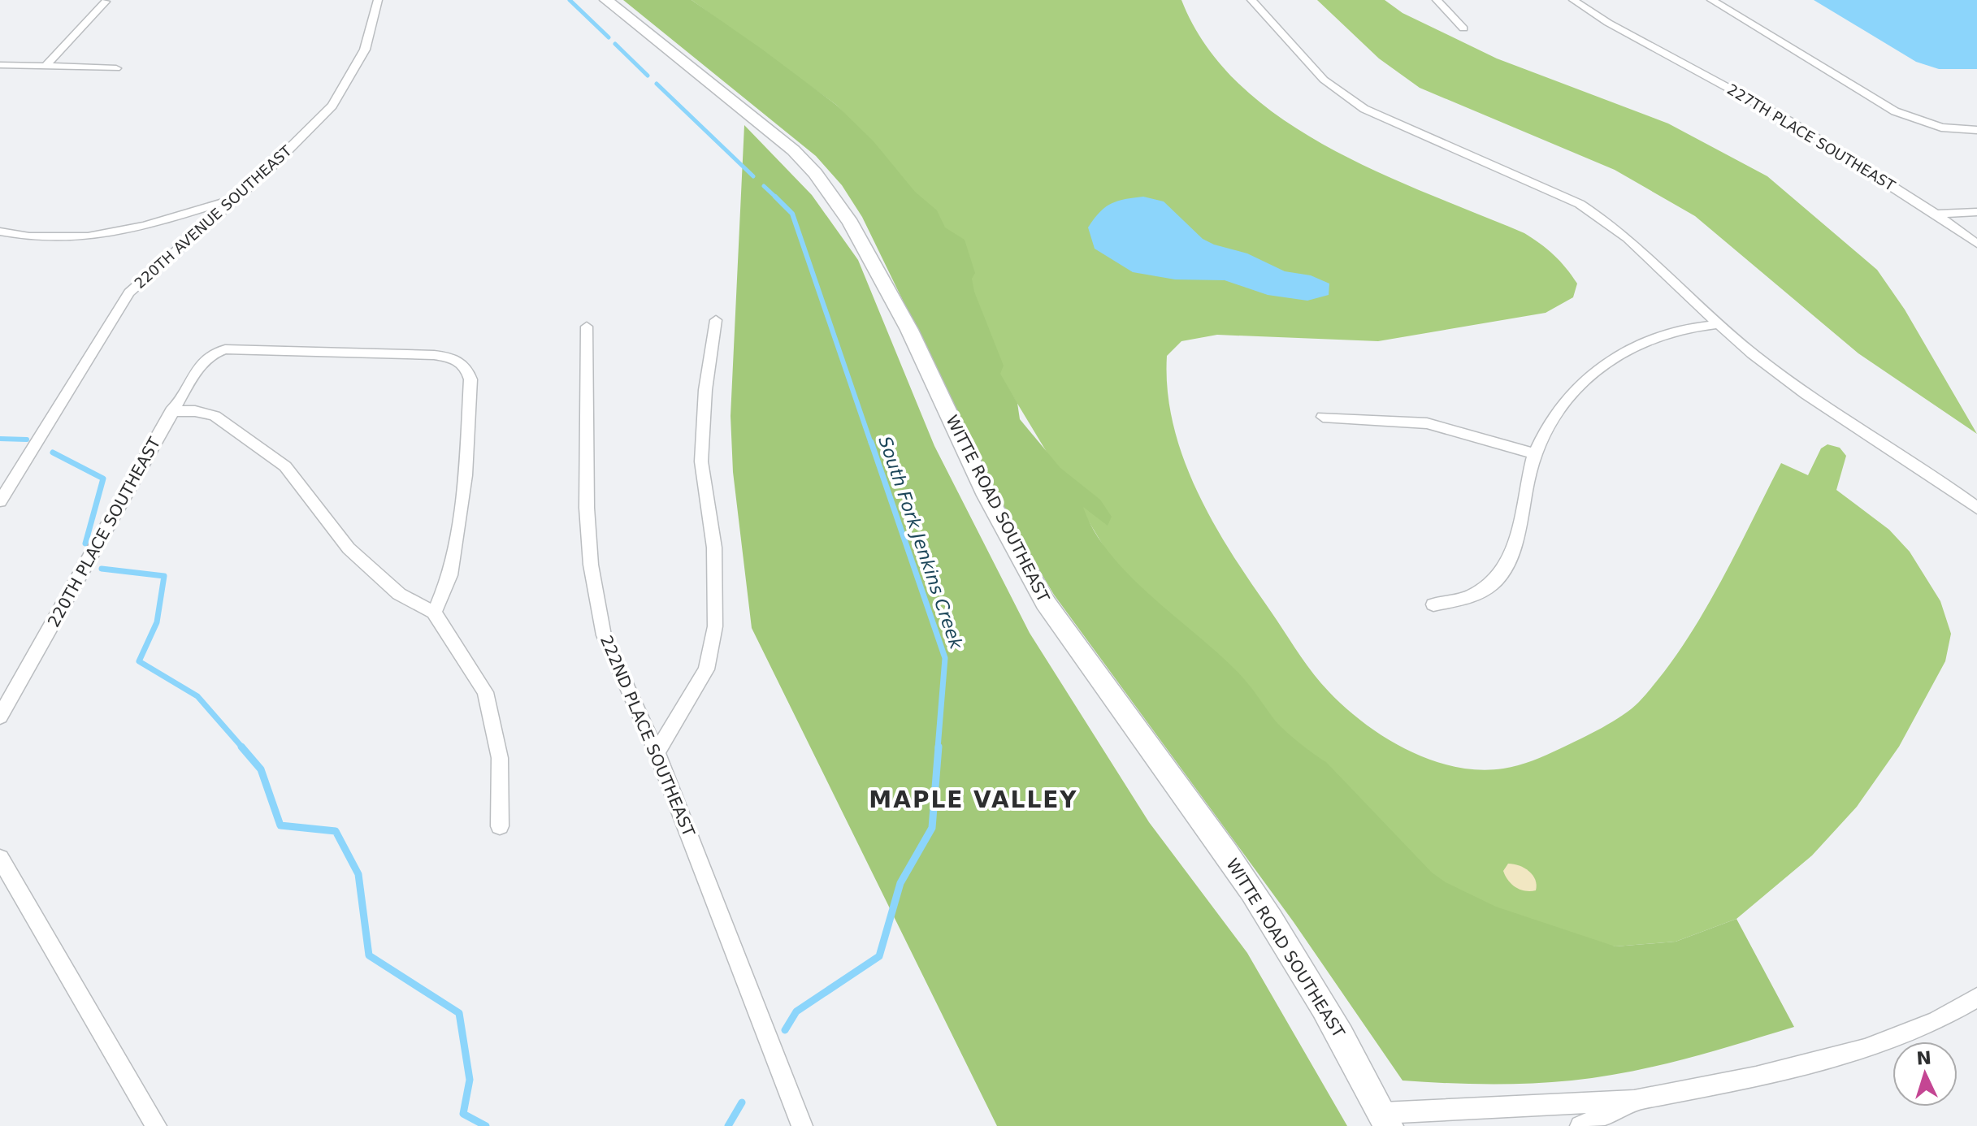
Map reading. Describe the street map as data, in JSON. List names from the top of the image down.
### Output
{
  "streets": {
    "street": [
      "227TH PLACE SOUTHEAST",
      "220TH AVENUE SOUTHEAST",
      "WITTE ROAD SOUTHEAST",
      "220TH PLACE SOUTHEAST",
      "222ND PLACE SOUTHEAST"
    ]
  },
  "districts": ["MAPLE VALLEY"],
  "water": ["South Fork Jenkins Creek"],
  "north": "top"
}
